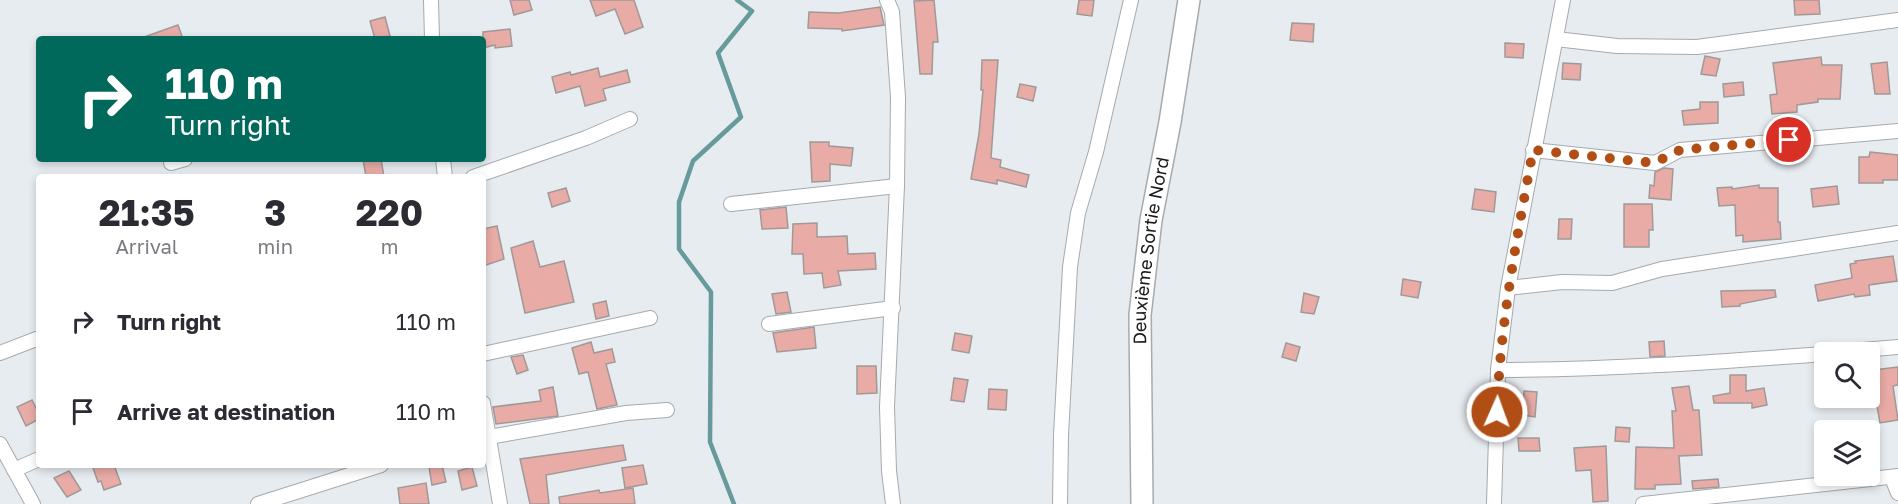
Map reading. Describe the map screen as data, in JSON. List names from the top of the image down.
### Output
{
  "streets": {
    "main road": ["Deuxième Sortie Nord"]
  },
  "page": {
    "turn": ["110 m", "Turn right"],
    "eta": [
      "21:35",
      "Arrival",
      "3",
      "min",
      "220",
      "m"
    ],
    "list": [
      {
        "name": "Turn right",
        "value": "110 m"
      },
      {
        "name": "Arrive at destination",
        "value": "110 m"
      }
    ]
  }
}
